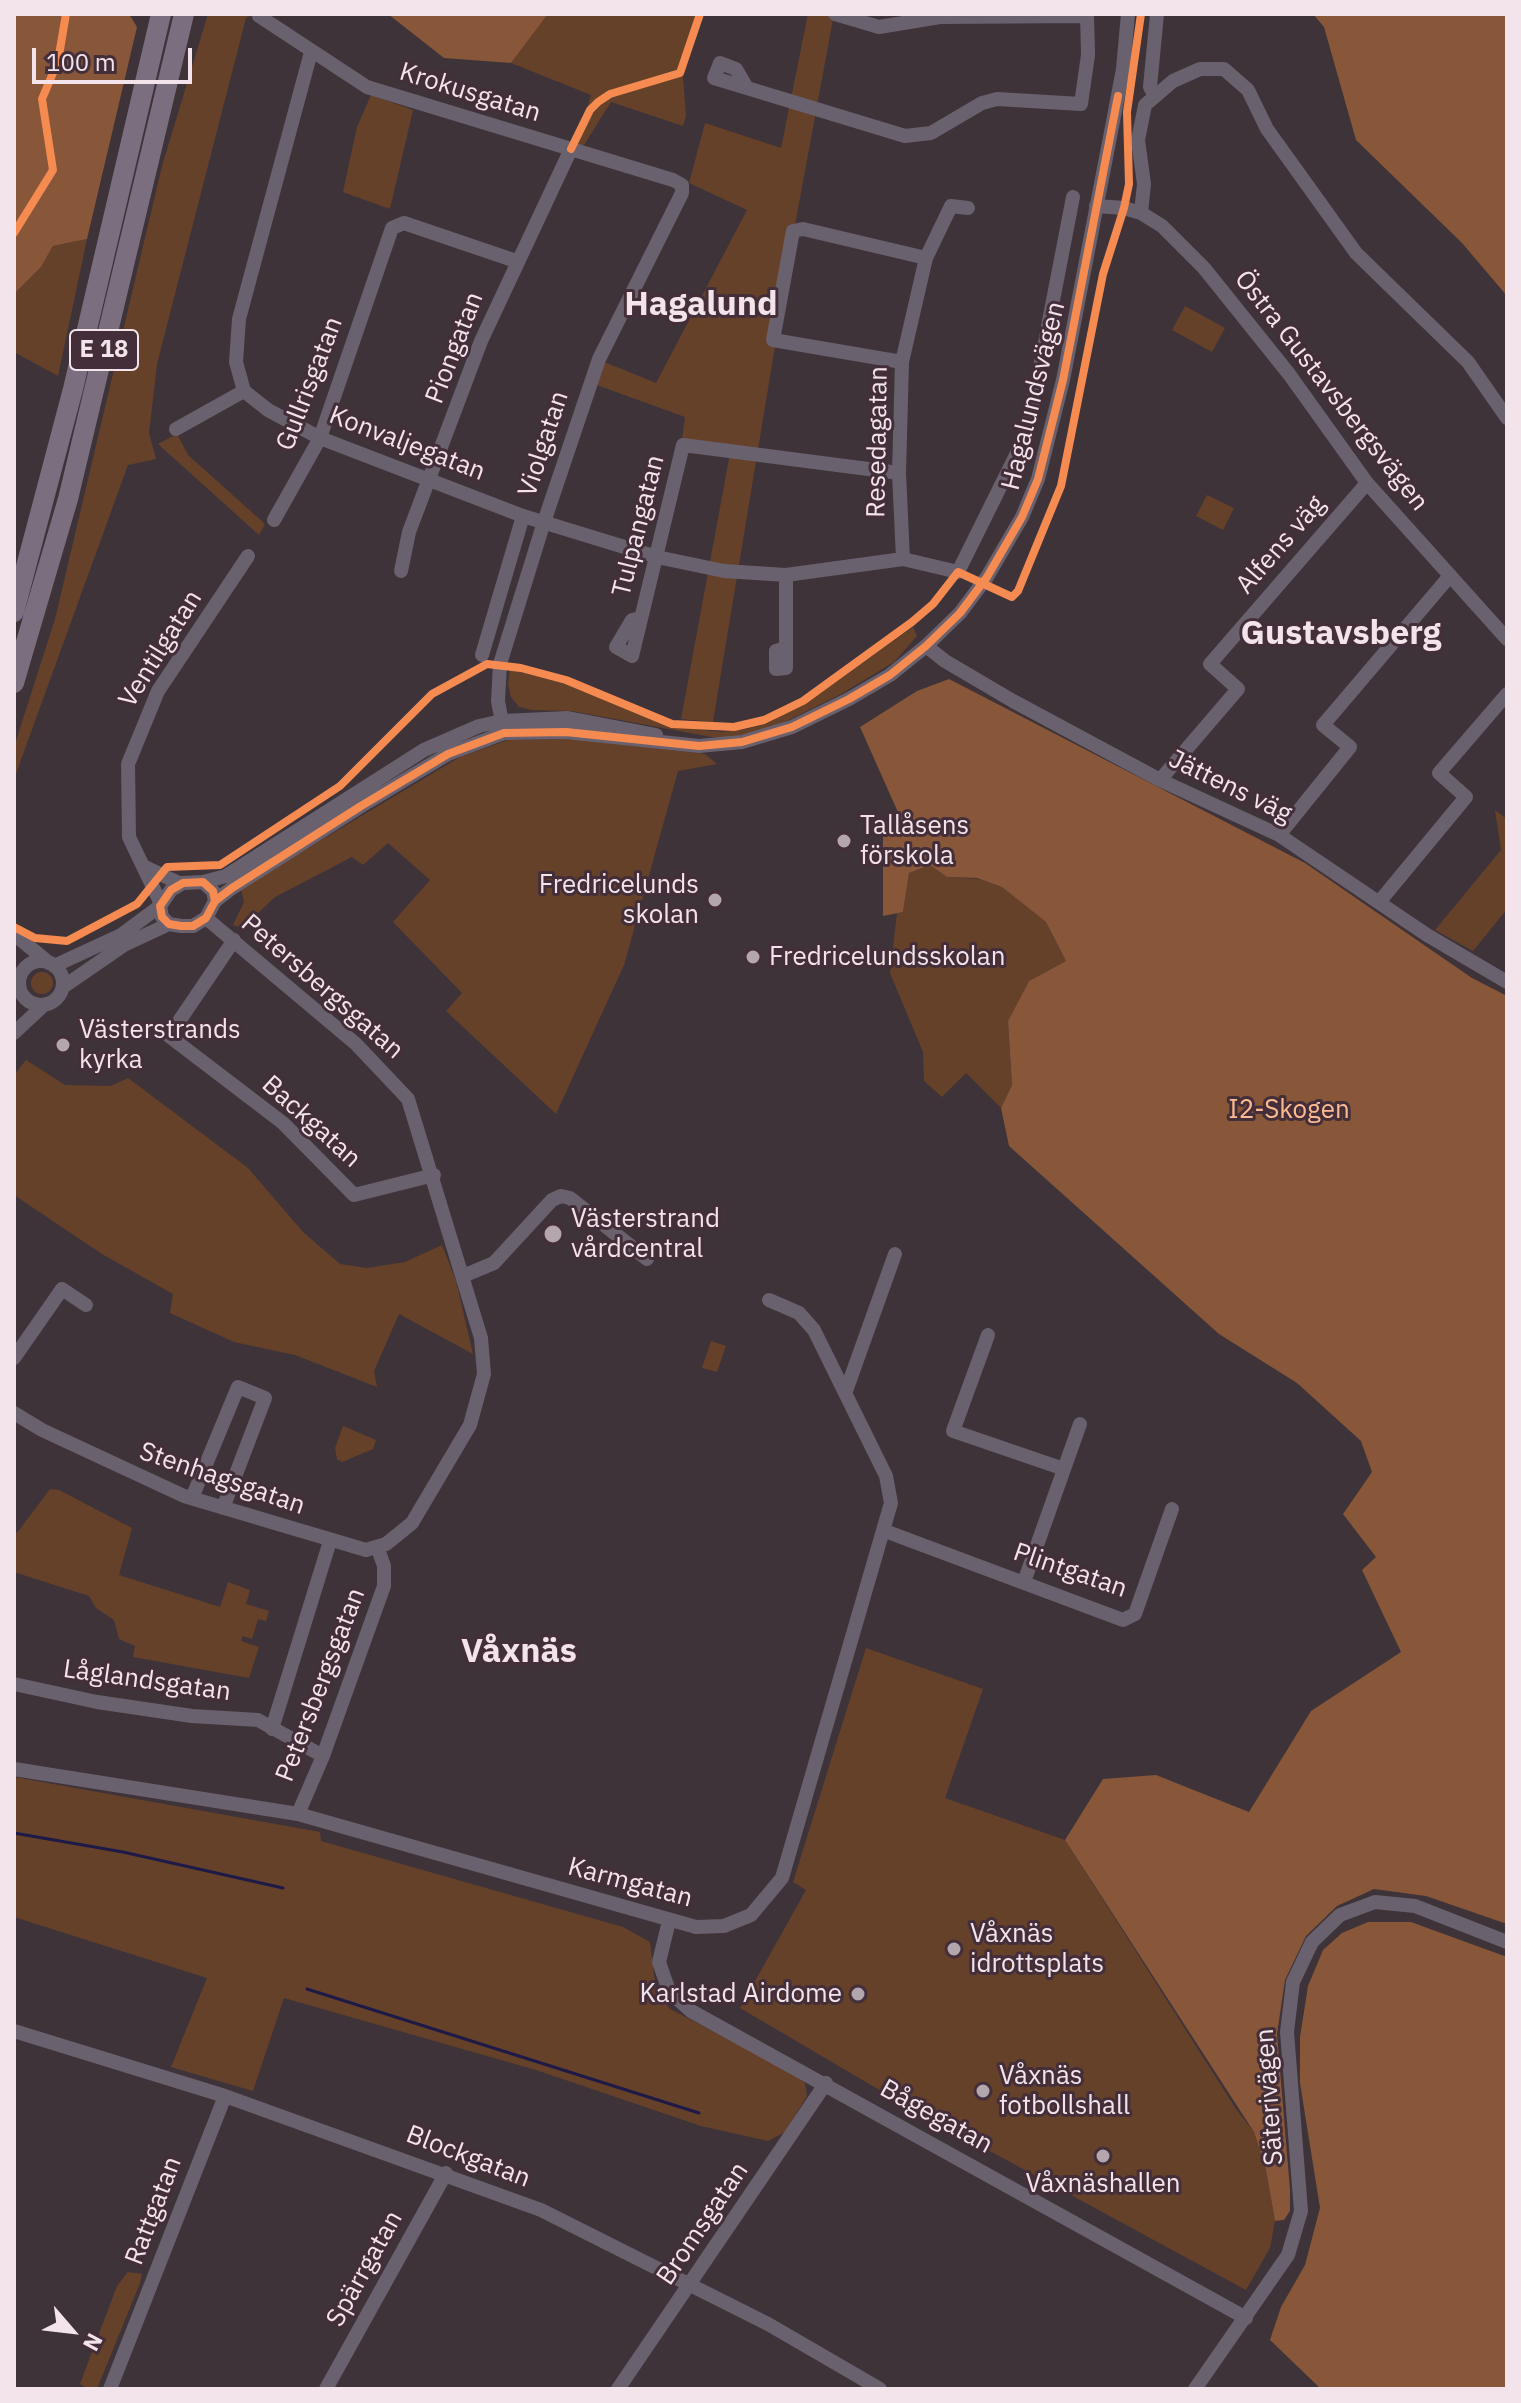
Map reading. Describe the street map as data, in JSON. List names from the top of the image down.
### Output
{
  "streets": {
    "highway": ["E 18"],
    "street": [
      "Krokusgatan",
      "Piongatan",
      "Gullrisgatan",
      "Östra Gustavsbergsvägen",
      "Hagalundsvägen",
      "Resedagatan",
      "Konvaljegatan",
      "Violgatan",
      "Tulpangatan",
      "Alfens väg",
      "Ventilgatan",
      "Jättens väg",
      "Petersbergsgatan",
      "Backgatan",
      "Stenhagsgatan",
      "Plintgatan",
      "Låglandsgatan",
      "Karmgatan",
      "Säterivägen",
      "Bågegatan",
      "Blockgatan",
      "Rattgatan",
      "Bromsgatan",
      "Spärrgatan"
    ]
  },
  "crossings": [
    ["Krokusgatan", "Piongatan"],
    ["Krokusgatan", "Violgatan"],
    ["Piongatan", "Gullrisgatan"],
    ["Piongatan", "Konvaljegatan"],
    ["Gullrisgatan", "Konvaljegatan"],
    ["Östra Gustavsbergsvägen", "Hagalundsvägen"],
    ["Östra Gustavsbergsvägen", "Alfens väg"],
    ["Hagalundsvägen", "Violgatan"],
    ["Hagalundsvägen", "Ventilgatan"],
    ["Hagalundsvägen", "Jättens väg"],
    ["Hagalundsvägen", "Petersbergsgatan"],
    ["Resedagatan", "Konvaljegatan"],
    ["Resedagatan", "Tulpangatan"],
    ["Konvaljegatan", "Violgatan"],
    ["Konvaljegatan", "Tulpangatan"],
    ["Alfens väg", "Jättens väg"],
    ["Ventilgatan", "Petersbergsgatan"],
    ["Petersbergsgatan", "Backgatan"],
    ["Petersbergsgatan", "Stenhagsgatan"],
    ["Petersbergsgatan", "Låglandsgatan"],
    ["Petersbergsgatan", "Karmgatan"],
    ["Plintgatan", "Karmgatan"],
    ["Karmgatan", "Bågegatan"],
    ["Säterivägen", "Bågegatan"],
    ["Bågegatan", "Bromsgatan"],
    ["Blockgatan", "Rattgatan"],
    ["Blockgatan", "Bromsgatan"],
    ["Blockgatan", "Spärrgatan"]
  ],
  "districts": ["Hagalund", "Gustavsberg", "Våxnäs"],
  "parks": ["I2-Skogen"],
  "places": [
    "Tallåsens förskola",
    "Fredricelunds skolan",
    "Fredricelundsskolan",
    "Västerstrands kyrka",
    "Västerstrand vårdcentral",
    "Våxnäs idrottsplats",
    "Karlstad Airdome",
    "Våxnäs fotbollshall",
    "Våxnäshallen"
  ],
  "scale_bar": "100 m",
  "north": "bottom right"
}
